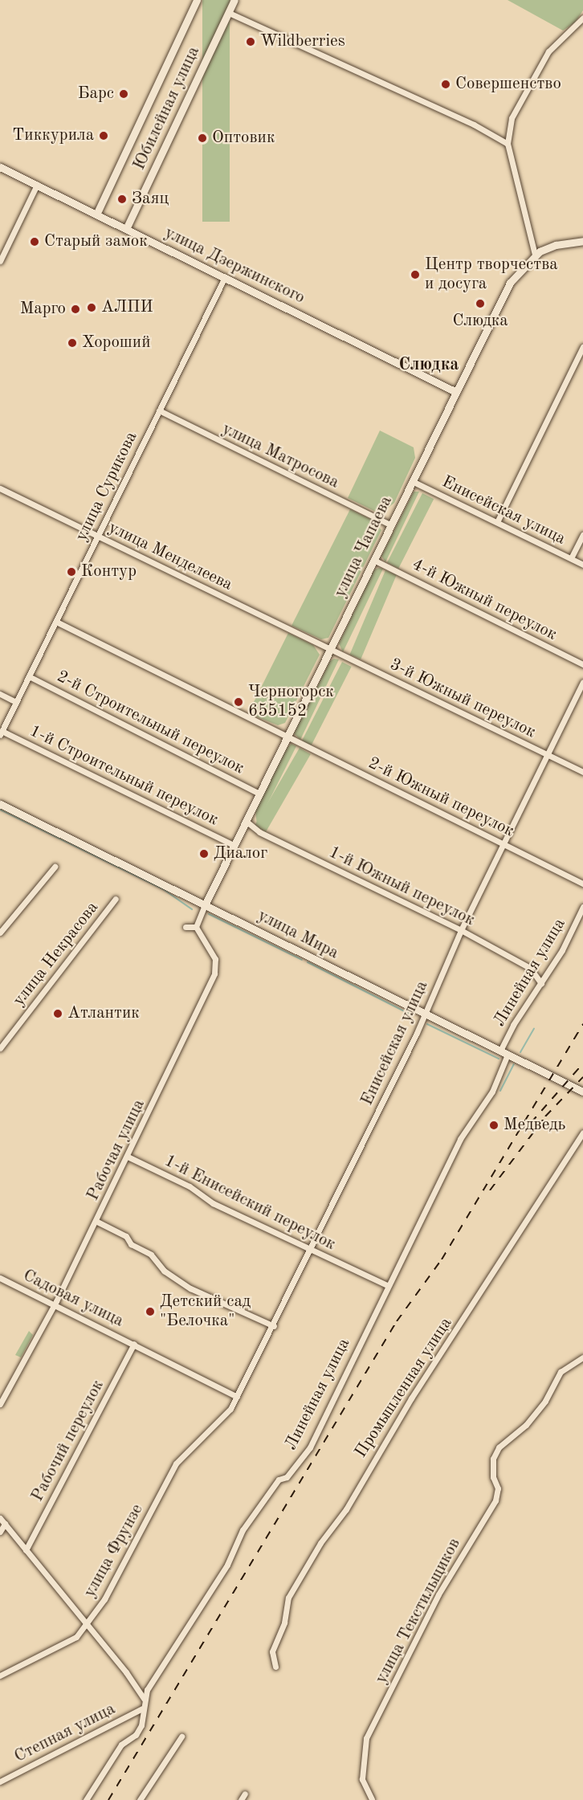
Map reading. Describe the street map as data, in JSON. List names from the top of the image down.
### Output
{
  "streets": {
    "main road": [
      "Юбилейная улица",
      "улица Дзержинского",
      "улица Чапаева",
      "улица Мира"
    ],
    "street": [
      "улица Матросова",
      "улица Сурикова",
      "Енисейская улица",
      "улица Менделеева",
      "4-й Южный переулок",
      "3-й Южный переулок",
      "2-й Строительный переулок",
      "1-й Строительный переулок",
      "2-й Южный переулок",
      "1-й Южный переулок",
      "улица Некрасова",
      "Линейная улица",
      "Рабочая улица",
      "1-й Енисейский переулок",
      "Садовая улица",
      "Промышленная улица",
      "Рабочий переулок",
      "улица Фрунзе",
      "улица Текстильщиков",
      "Степная улица"
    ]
  },
  "crossings": [
    ["Юбилейная улица", "улица Дзержинского"],
    ["улица Дзержинского", "улица Сурикова"],
    ["улица Дзержинского", "улица Чапаева"],
    ["улица Матросова", "улица Сурикова"],
    ["улица Матросова", "улица Чапаева"],
    ["улица Сурикова", "улица Менделеева"],
    ["улица Сурикова", "2-й Строительный переулок"],
    ["улица Сурикова", "1-й Строительный переулок"],
    ["улица Сурикова", "2-й Южный переулок"],
    ["Енисейская улица", "улица Чапаева"],
    ["Енисейская улица", "3-й Южный переулок"],
    ["Енисейская улица", "2-й Южный переулок"],
    ["Енисейская улица", "1-й Южный переулок"],
    ["Енисейская улица", "улица Мира"],
    ["Енисейская улица", "1-й Енисейский переулок"],
    ["Енисейская улица", "Садовая улица"],
    ["Енисейская улица", "улица Фрунзе"],
    ["улица Чапаева", "улица Менделеева"],
    ["улица Чапаева", "4-й Южный переулок"],
    ["улица Чапаева", "3-й Южный переулок"],
    ["улица Чапаева", "2-й Строительный переулок"],
    ["улица Чапаева", "1-й Строительный переулок"],
    ["улица Чапаева", "2-й Южный переулок"],
    ["улица Чапаева", "1-й Южный переулок"],
    ["улица Чапаева", "улица Мира"],
    ["улица Менделеева", "3-й Южный переулок"],
    ["1-й Южный переулок", "Линейная улица"],
    ["улица Мира", "Линейная улица"],
    ["Линейная улица", "1-й Енисейский переулок"],
    ["Линейная улица", "Степная улица"],
    ["Рабочая улица", "1-й Енисейский переулок"],
    ["Рабочая улица", "Садовая улица"],
    ["Садовая улица", "Рабочий переулок"]
  ],
  "districts": ["Слюдка"],
  "places": [
    "Wildberries",
    "Совершенство",
    "Барс",
    "Тиккурила",
    "Оптовик",
    "Заяц",
    "Старый замок",
    "Центр творчества и досуга",
    "Слюдка",
    "АЛПИ",
    "Марго",
    "Хороший",
    "Контур",
    "Черногорск 655152",
    "Диалог",
    "Атлантик",
    "Медведь",
    "Детский сад \"Белочка\""
  ]
}
